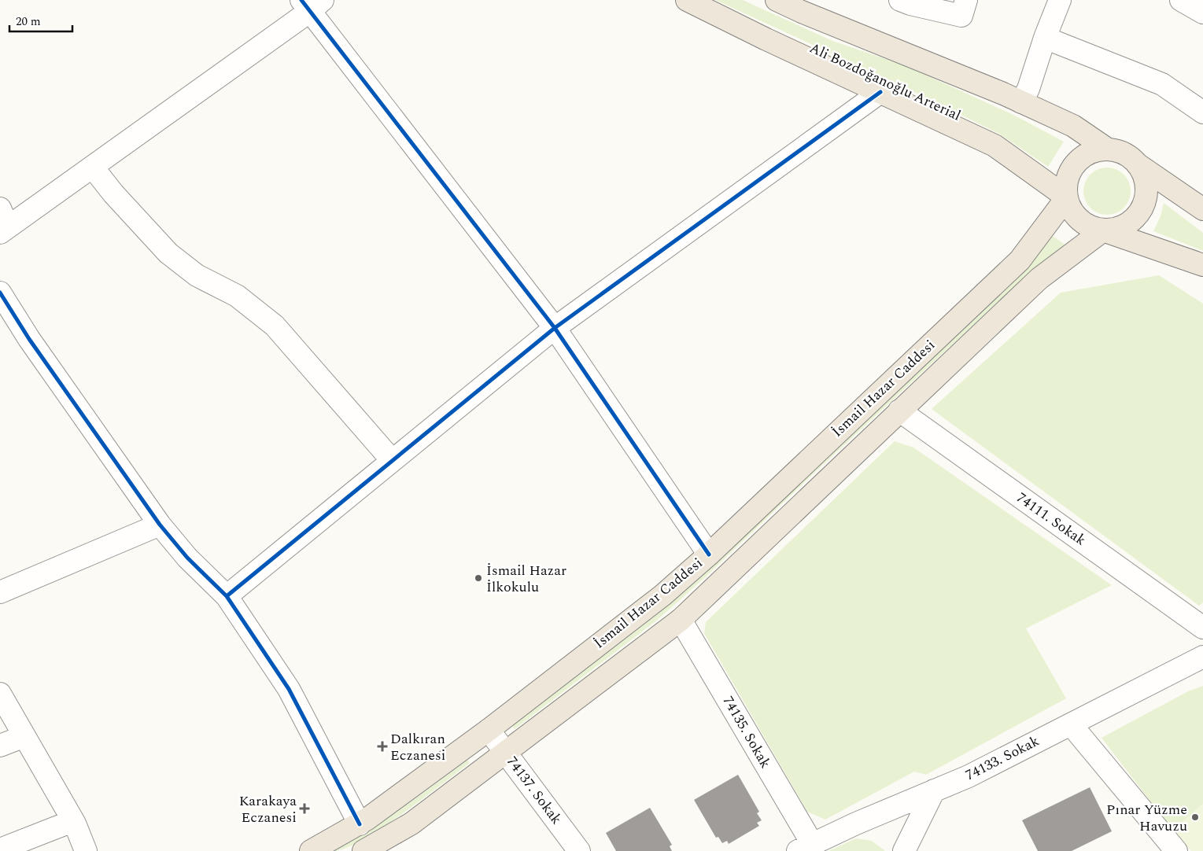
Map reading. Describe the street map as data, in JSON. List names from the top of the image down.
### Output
{
  "streets": {
    "main road": ["Ali Bozdoğanoğlu Arterial", "İsmail Hazar Caddesi"],
    "street": [
      "74111. Sokak",
      "74135. Sokak",
      "74133. Sokak",
      "74137. Sokak"
    ]
  },
  "crossings": [
    ["Ali Bozdoğanoğlu Arterial", "İsmail Hazar Caddesi"],
    ["İsmail Hazar Caddesi", "74111. Sokak"],
    ["İsmail Hazar Caddesi", "74135. Sokak"],
    ["İsmail Hazar Caddesi", "74137. Sokak"],
    ["74135. Sokak", "74133. Sokak"]
  ],
  "places": {
    "other": ["İsmail Hazar İlkokulu", "Pınar Yüzme Havuzu"],
    "health": ["Dalkıran Eczanesi", "Karakaya Eczanesi"]
  },
  "scale_bar": "20 m"
}
